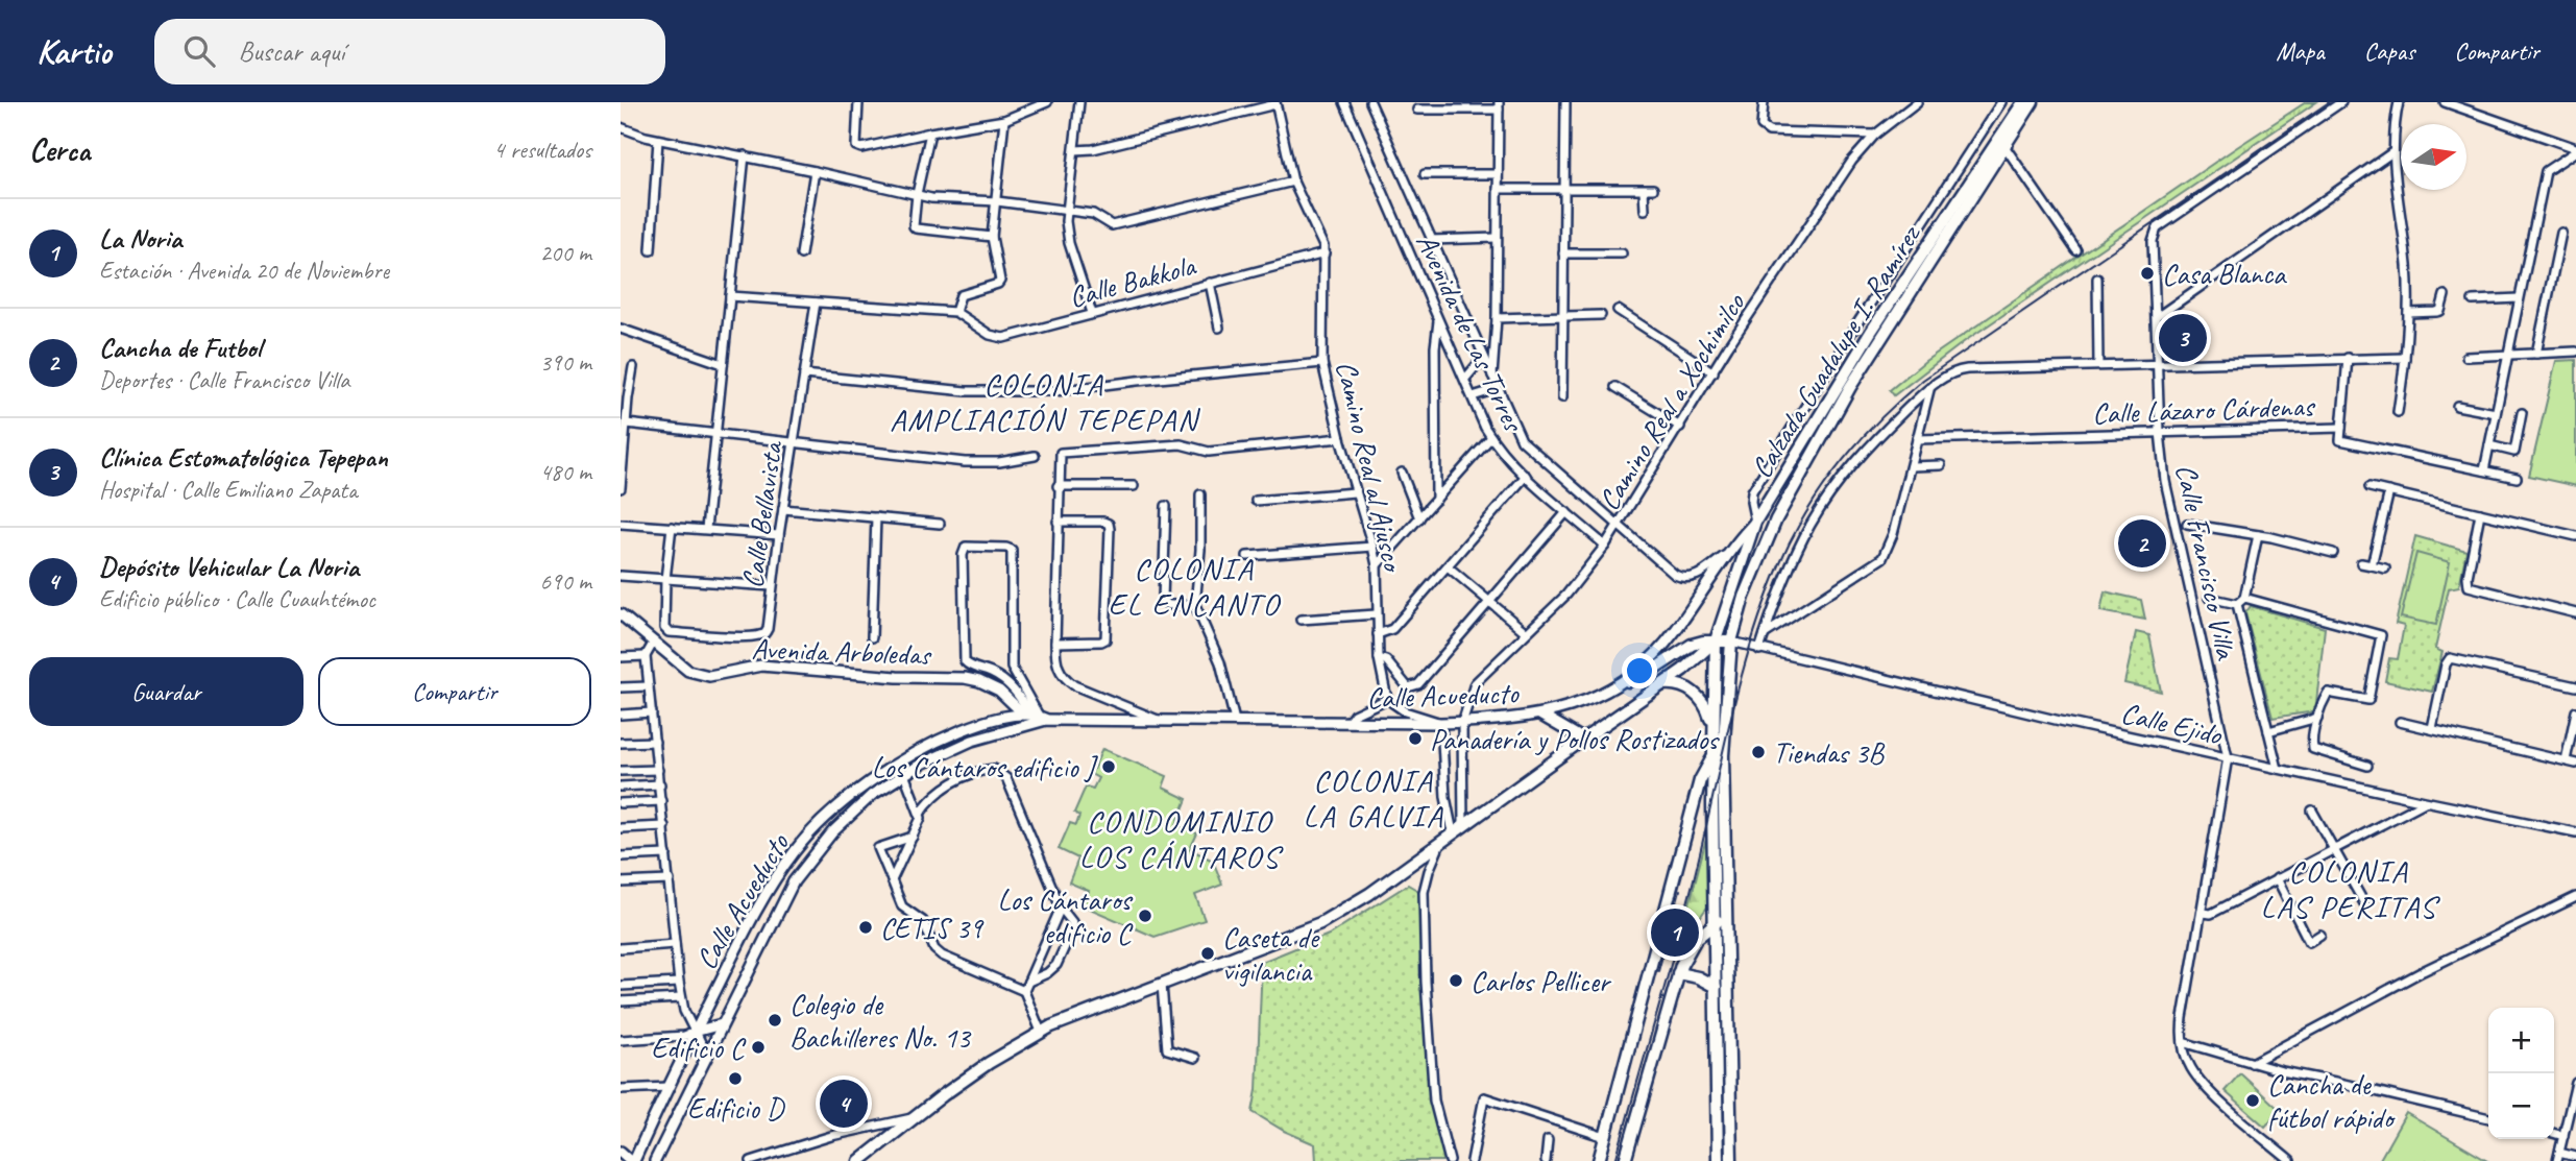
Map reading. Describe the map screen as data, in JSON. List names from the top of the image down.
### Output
{
  "streets": {
    "main road": ["Calzada Guadalupe I. Ramírez"],
    "street": [
      "Calle Bakkola",
      "Avenida de Las Torres",
      "Camino Real a Xochimilco",
      "Calle Lázaro Cárdenas",
      "Camino Real al Ajusco",
      "Calle Bellavista",
      "Calle Francisco Villa",
      "Avenida Arboledas",
      "Calle Acueducto",
      "Calle Ejido"
    ]
  },
  "crossings": [
    ["Calle Bakkola", "Camino Real al Ajusco"],
    ["Avenida de Las Torres", "Camino Real a Xochimilco"],
    ["Avenida de Las Torres", "Calle Acueducto"],
    ["Calzada Guadalupe I. Ramírez", "Calle Acueducto"],
    ["Calzada Guadalupe I. Ramírez", "Calle Ejido"],
    ["Camino Real a Xochimilco", "Calle Acueducto"],
    ["Calle Lázaro Cárdenas", "Calle Francisco Villa"],
    ["Calle Francisco Villa", "Calle Ejido"],
    ["Avenida Arboledas", "Calle Acueducto"]
  ],
  "districts": [
    "COLONIA AMPLIACIÓN TEPEPAN",
    "COLONIA EL ENCANTO",
    "COLONIA LA GALVIA",
    "CONDOMINIO LOS CÁNTAROS",
    "COLONIA LAS PERITAS"
  ],
  "places": [
    "Casa Blanca",
    "Panadería y Pollos Rostizados",
    "Tiendas 3B",
    "Los Cántaros edificio J",
    "Los Cántaros edificio C",
    "CETIS 39",
    "Caseta de vigilancia",
    "Carlos Pellicer",
    "Colegio de Bachilleres No. 13",
    "Edificio C",
    "Edificio D",
    "Cancha de fútbol rápido"
  ],
  "north": "right",
  "page": {
    "header": "Kartio",
    "search": "Buscar aquí",
    "nav": ["Mapa", "Capas", "Compartir"],
    "heading": ["Cerca", "4 resultados"],
    "list": [
      {
        "mark": "1",
        "name": "La Noria",
        "note": "Estación · Avenida 20 de Noviembre",
        "value": "200 m"
      },
      {
        "mark": "2",
        "name": "Cancha de Futbol",
        "note": "Deportes · Calle Francisco Villa",
        "value": "390 m"
      },
      {
        "mark": "3",
        "name": "Clínica Estomatológica Tepepan",
        "note": "Hospital · Calle Emiliano Zapata",
        "value": "480 m"
      },
      {
        "mark": "4",
        "name": "Depósito Vehicular La Noria",
        "note": "Edificio público · Calle Cuauhtémoc",
        "value": "690 m"
      }
    ],
    "pins": [
      "3",
      "2",
      "1",
      "4"
    ],
    "buttons": ["Guardar", "Compartir"],
    "map_buttons": ["+", "−"]
  }
}
